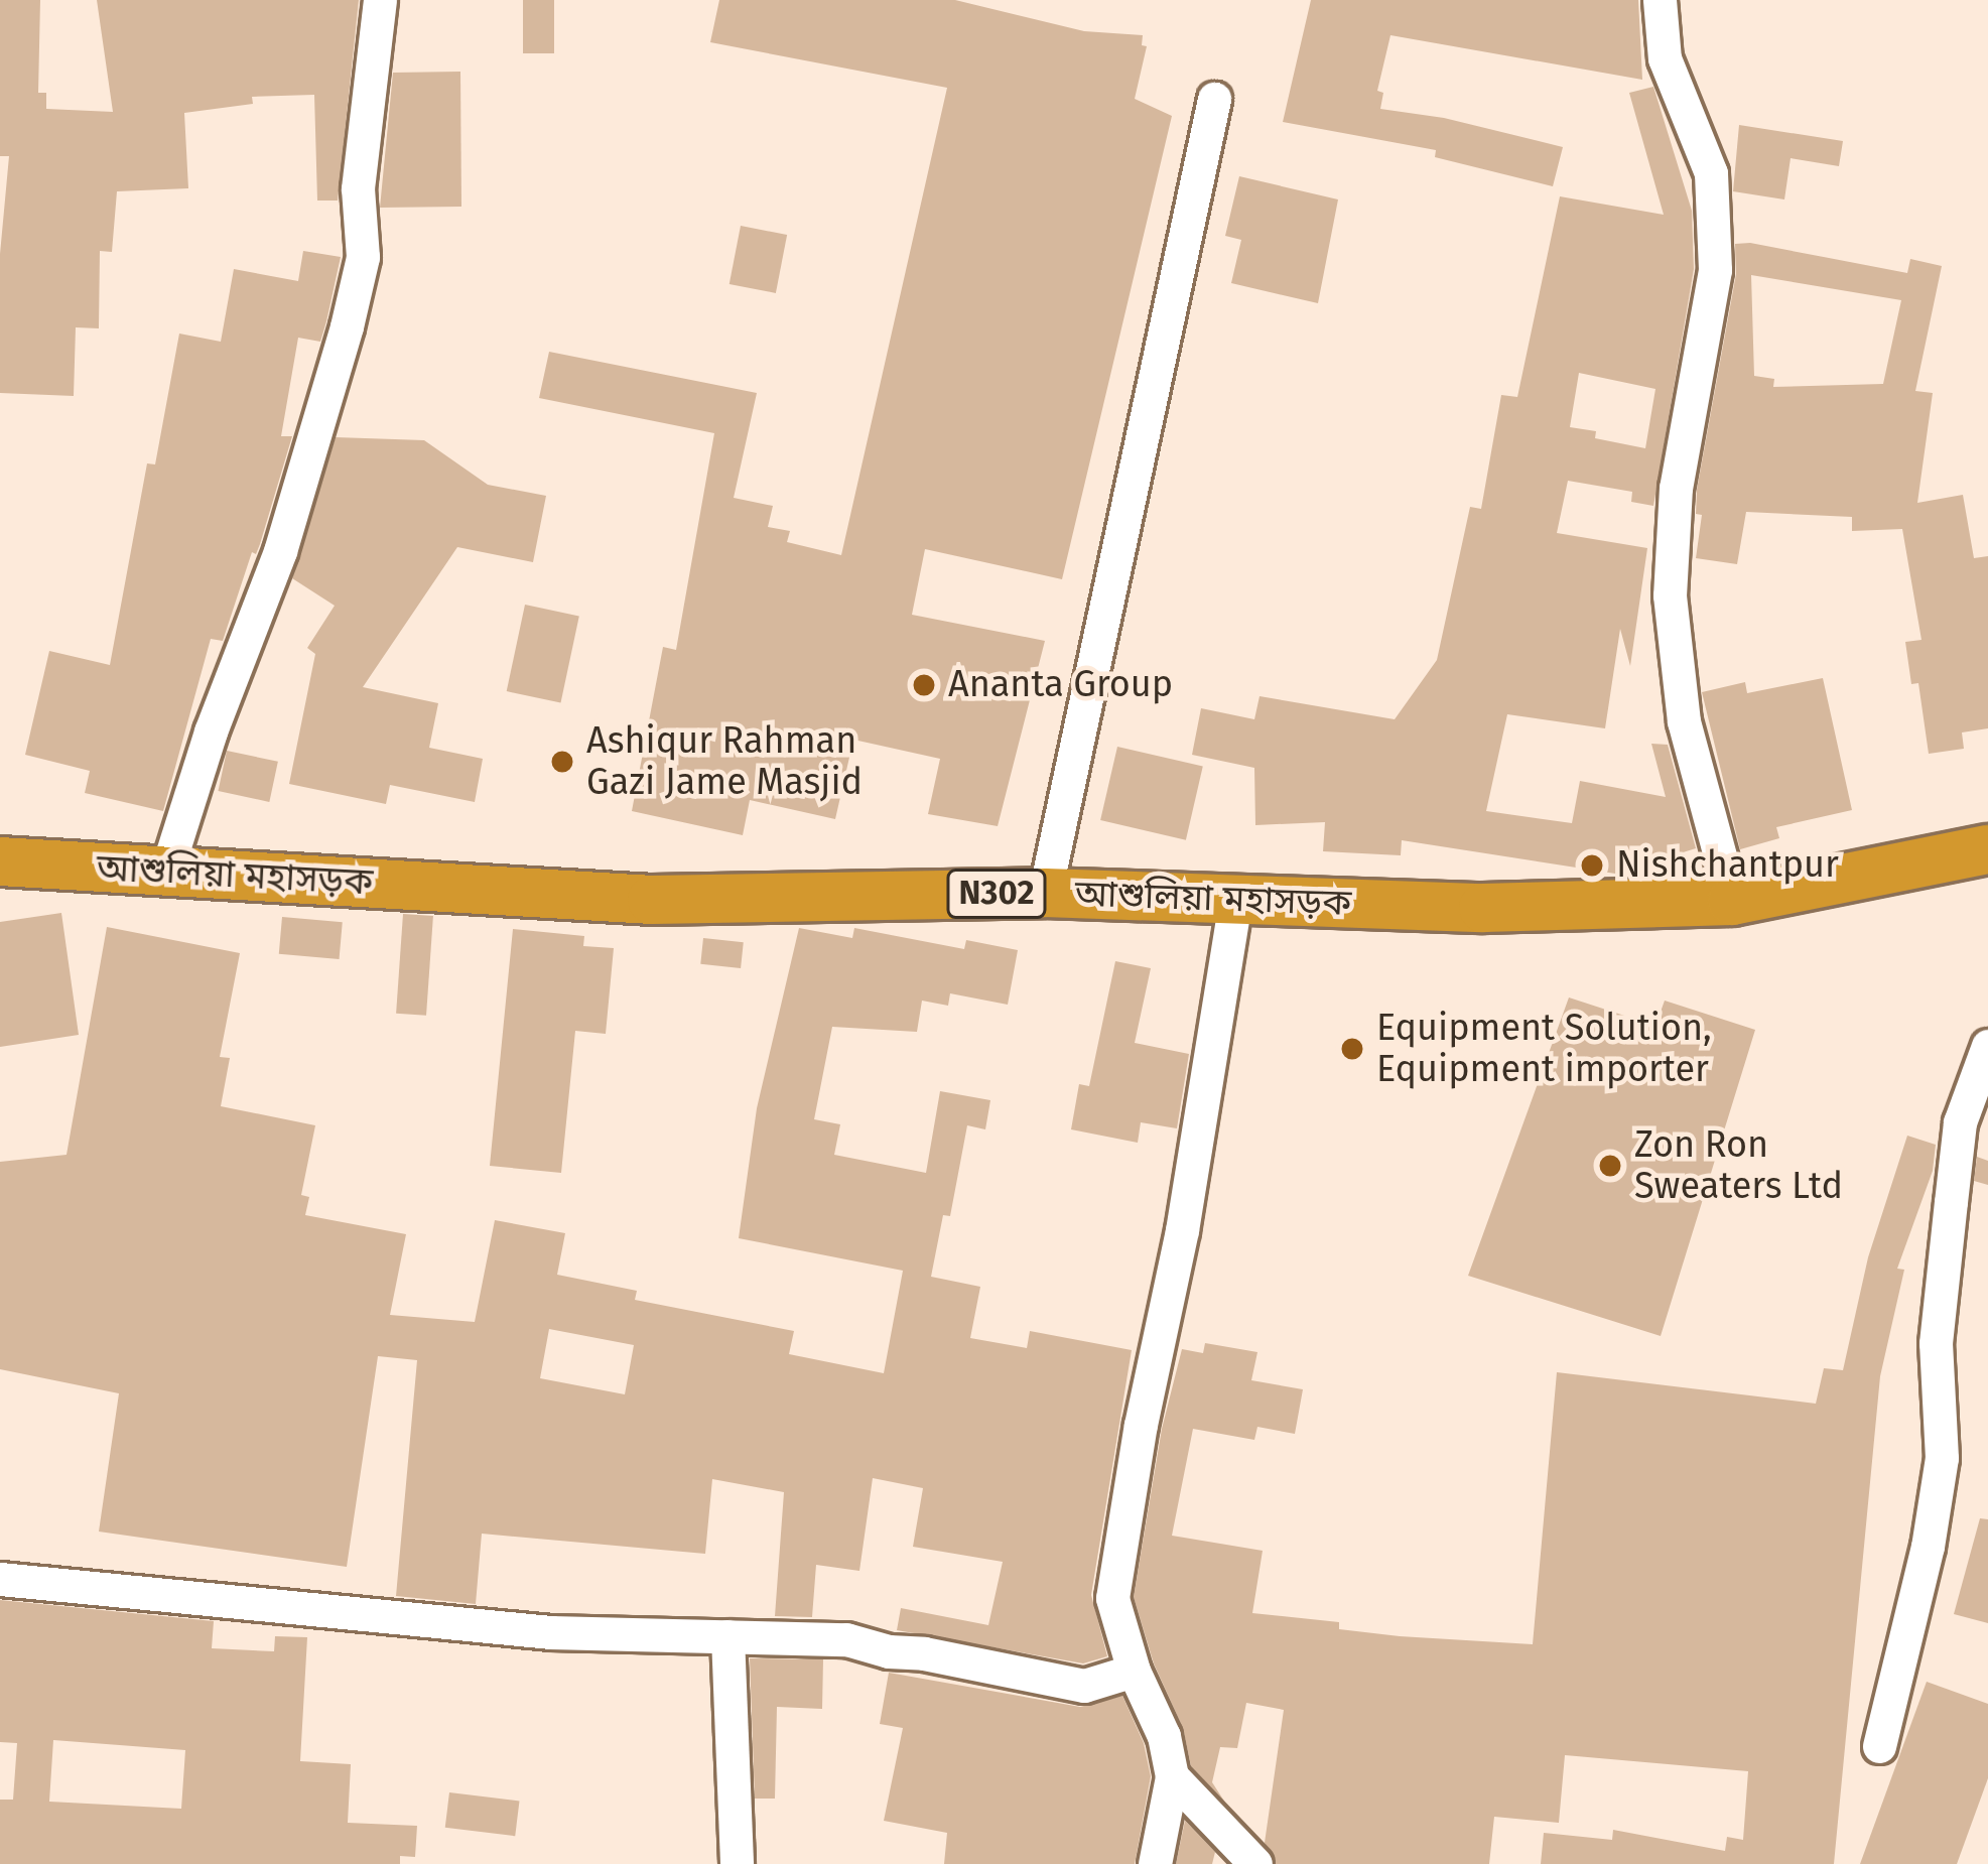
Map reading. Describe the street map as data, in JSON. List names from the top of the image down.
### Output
{
  "streets": {
    "highway": ["আশুলিয়া মহাসড়ক", "N302"]
  },
  "places": [
    "Ananta Group",
    "Ashiqur Rahman Gazi Jame Masjid",
    "Nishchantpur",
    "Equipment Solution, Equipment importer",
    "Zon Ron Sweaters Ltd"
  ]
}
